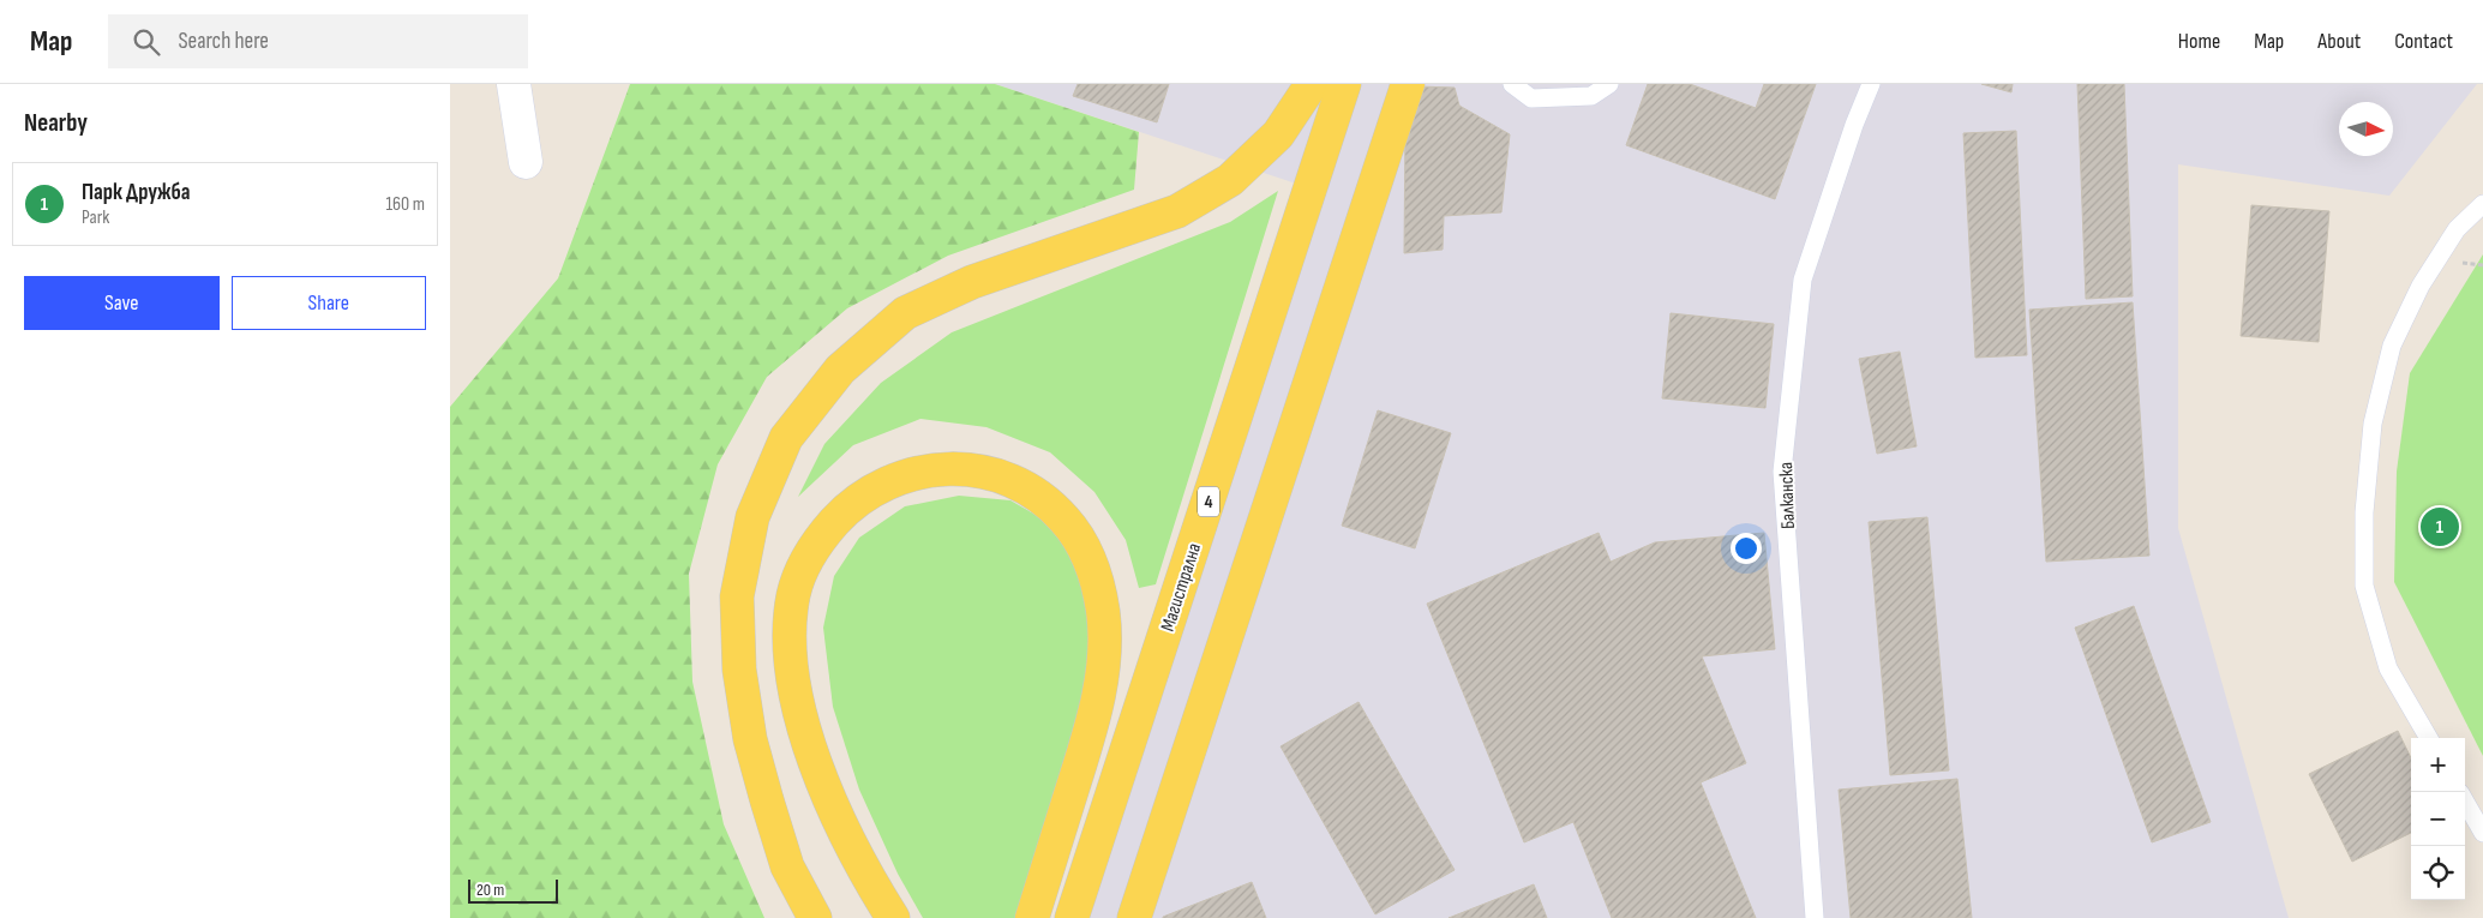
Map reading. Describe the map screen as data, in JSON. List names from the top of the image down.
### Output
{
  "streets": {
    "main road": ["4", "Магистрална"],
    "lane": ["Балканска"]
  },
  "scale_bar": "20 m",
  "north": "right",
  "page": {
    "header": "Map",
    "search": "Search here",
    "nav": [
      "Home",
      "Map",
      "About",
      "Contact"
    ],
    "heading": "Nearby",
    "list": [
      {
        "mark": "1",
        "name": "Парк Дружба",
        "note": "Park",
        "value": "160 m"
      }
    ],
    "buttons": ["Save", "Share"],
    "pins": "1",
    "map_buttons": ["+", "−"],
    "scale": "20 m"
  }
}
